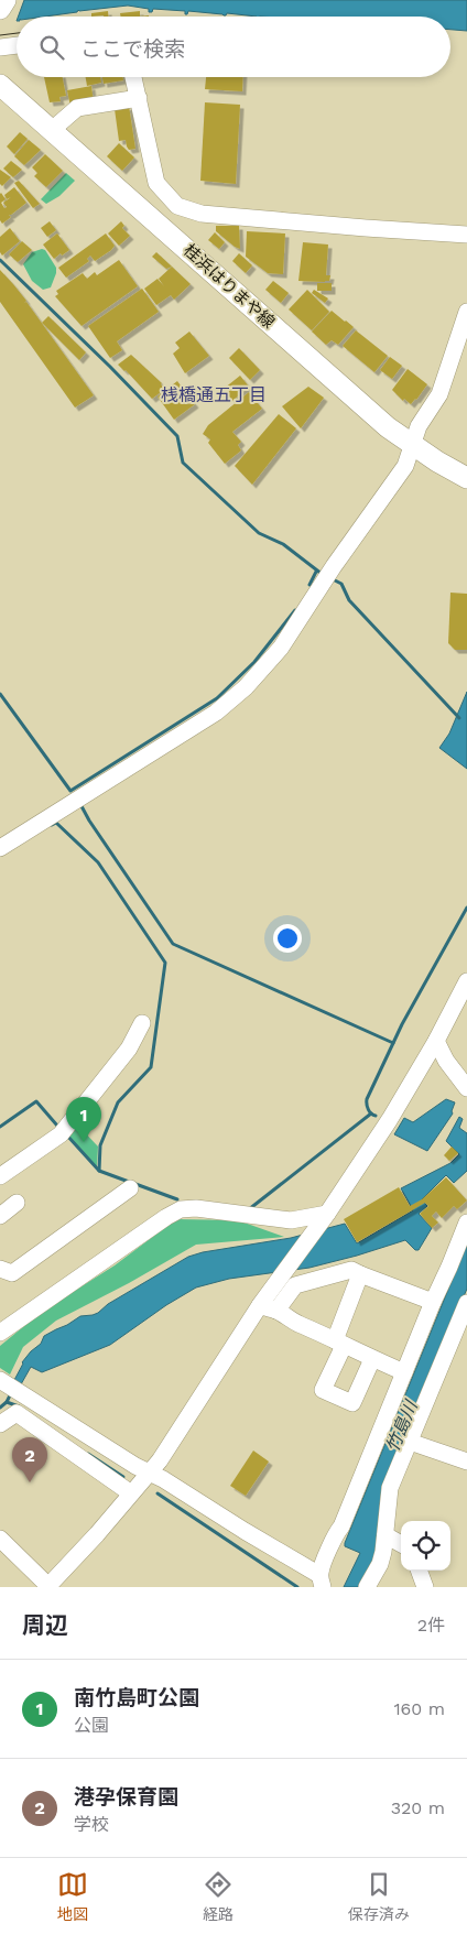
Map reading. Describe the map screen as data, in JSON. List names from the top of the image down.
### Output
{
  "streets": {
    "main road": ["桂浜はりまや線"]
  },
  "districts": ["桟橋通五丁目"],
  "water": ["竹島川"],
  "page": {
    "search": "ここで検索",
    "pins": ["1", "2"],
    "heading": ["周辺", "2件"],
    "list": [
      {
        "mark": "1",
        "name": "南竹島町公園",
        "note": "公園",
        "value": "160 m"
      },
      {
        "mark": "2",
        "name": "港孕保育園",
        "note": "学校",
        "value": "320 m"
      }
    ],
    "nav": ["地図", "経路", "保存済み"]
  }
}
